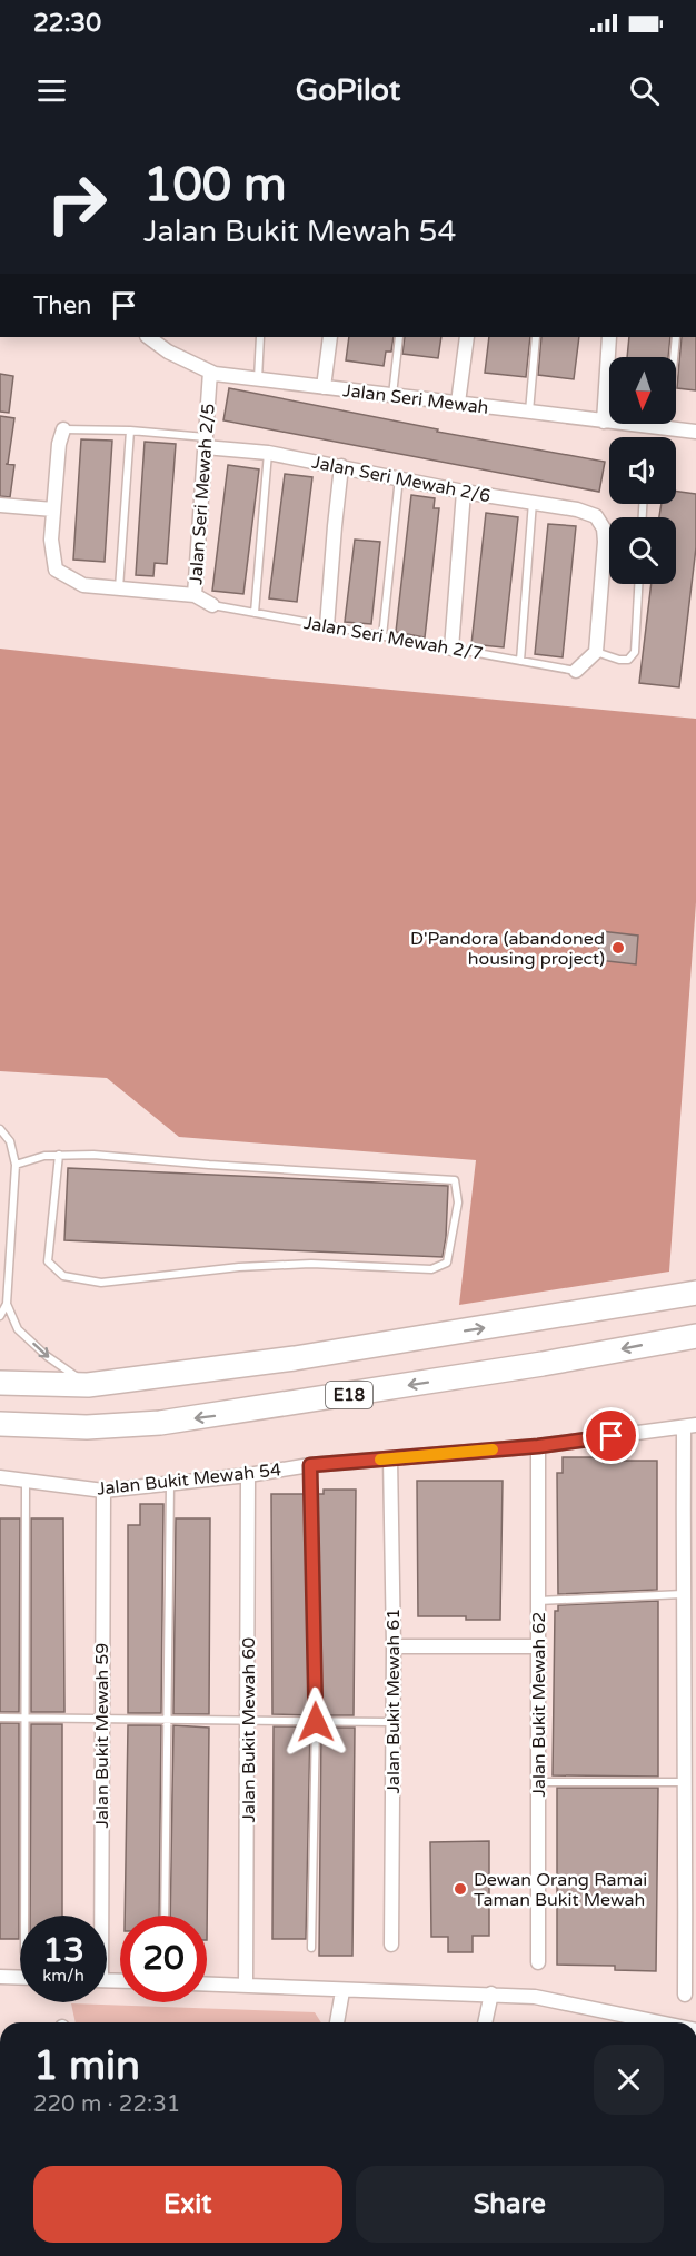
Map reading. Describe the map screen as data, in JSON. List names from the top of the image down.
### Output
{
  "streets": {
    "highway": ["E18"],
    "street": [
      "Jalan Seri Mewah",
      "Jalan Seri Mewah 2/6",
      "Jalan Seri Mewah 2/5",
      "Jalan Bukit Mewah 54",
      "Jalan Bukit Mewah 61",
      "Jalan Bukit Mewah 62",
      "Jalan Bukit Mewah 60",
      "Jalan Bukit Mewah 59"
    ],
    "lane": ["Jalan Seri Mewah 2/7"]
  },
  "crossings": [
    ["Jalan Seri Mewah", "Jalan Seri Mewah 2/5"],
    ["Jalan Seri Mewah 2/6", "Jalan Seri Mewah 2/5"],
    ["Jalan Seri Mewah 2/5", "Jalan Seri Mewah 2/7"],
    ["Jalan Bukit Mewah 54", "Jalan Bukit Mewah 61"],
    ["Jalan Bukit Mewah 54", "Jalan Bukit Mewah 62"],
    ["Jalan Bukit Mewah 54", "Jalan Bukit Mewah 60"],
    ["Jalan Bukit Mewah 54", "Jalan Bukit Mewah 59"]
  ],
  "places": ["D'Pandora (abandoned housing project)", "Dewan Orang Ramai Taman Bukit Mewah"],
  "north": "bottom",
  "page": {
    "status": "22:30",
    "header": "GoPilot",
    "turn": ["100 m", "Jalan Bukit Mewah 54"],
    "then": "Then",
    "speed": "13 km/h",
    "limit": "20",
    "heading": ["1 min", "220 m · 22:31"],
    "buttons": ["Exit", "Share"]
  }
}
